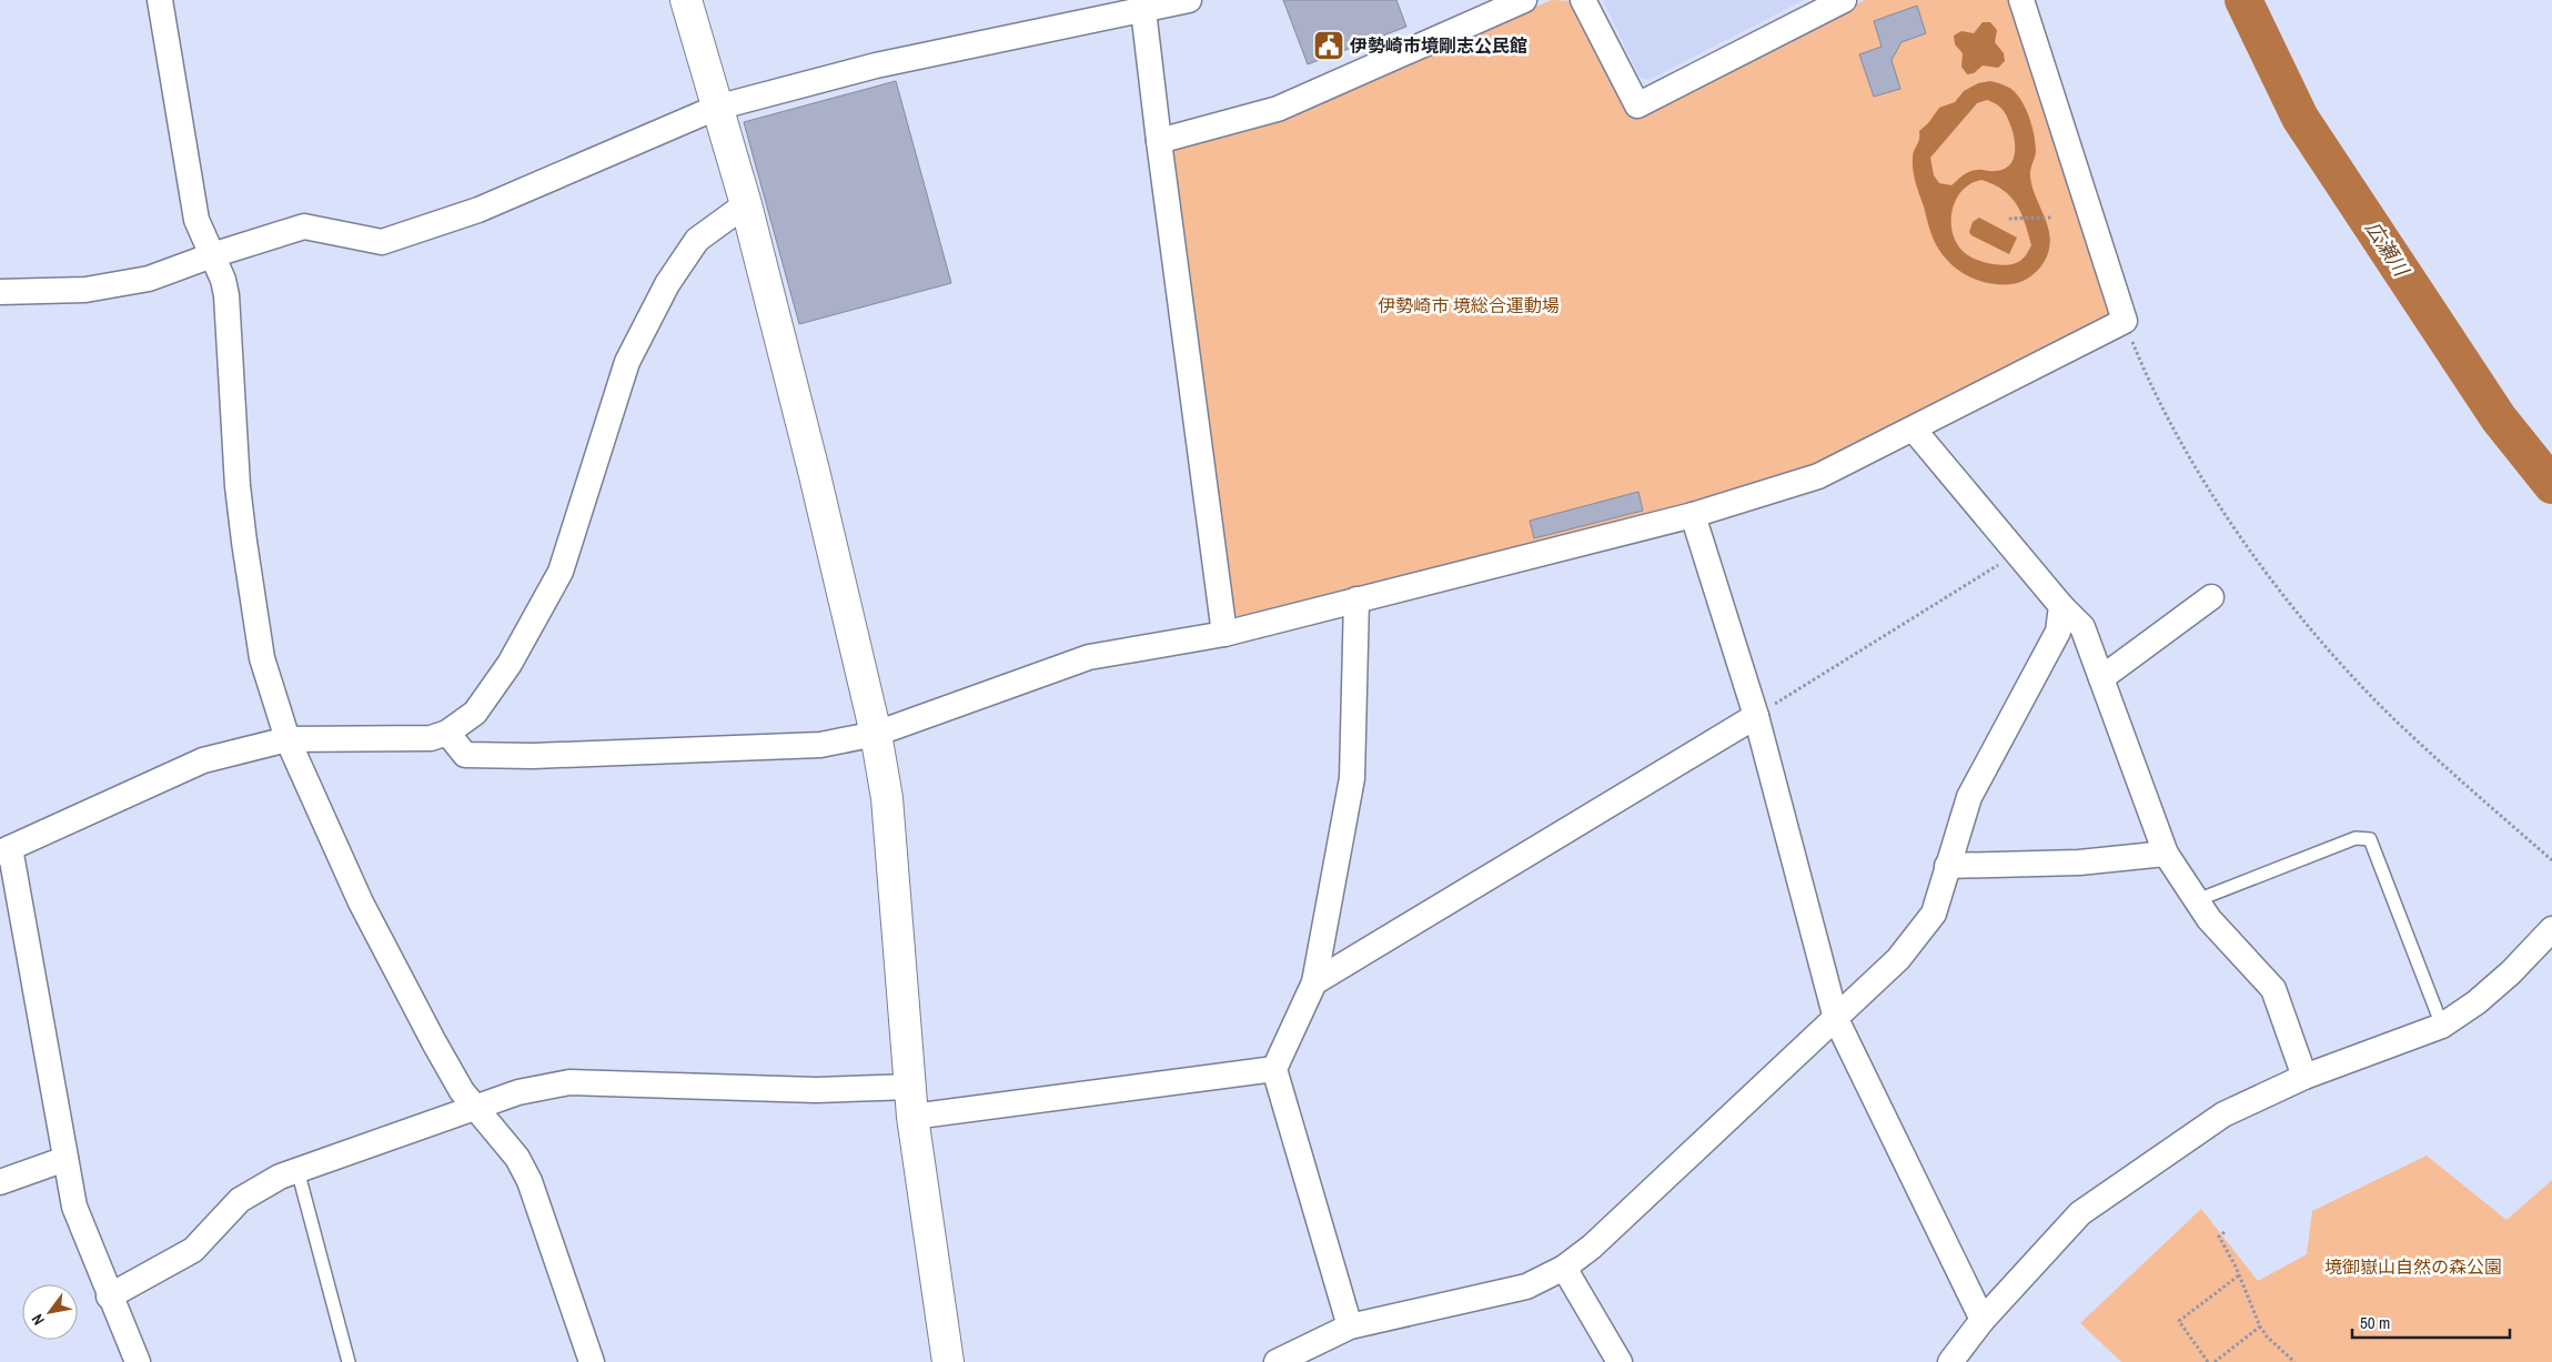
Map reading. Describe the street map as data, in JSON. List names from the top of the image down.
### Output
{
  "water": ["広瀬川"],
  "parks": ["伊勢崎市 境総合運動場", "境御嶽山自然の森公園"],
  "places": {
    "public building": ["伊勢崎市境剛志公民館"]
  },
  "scale_bar": "50 m",
  "north": "bottom left"
}
